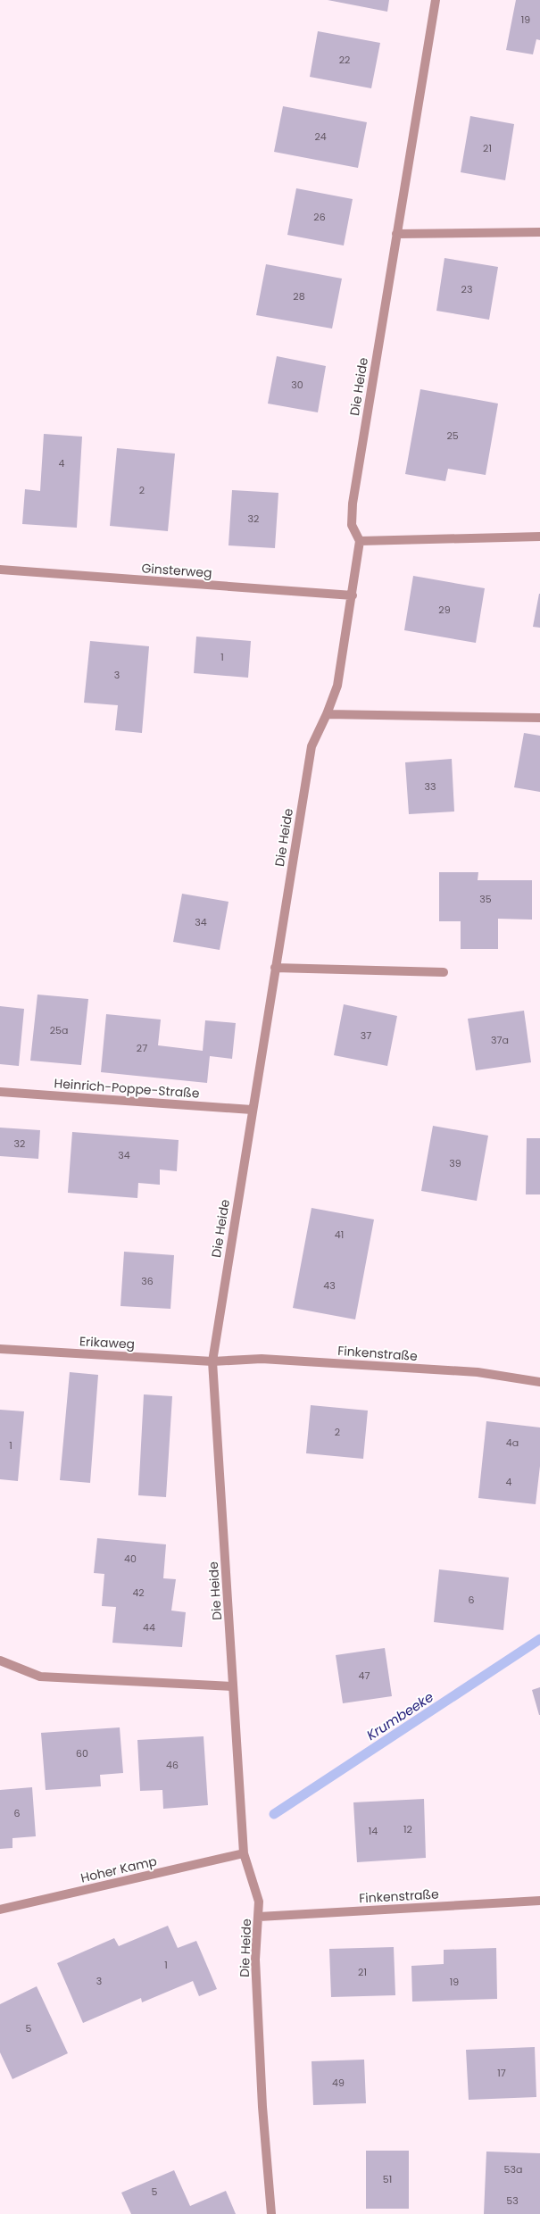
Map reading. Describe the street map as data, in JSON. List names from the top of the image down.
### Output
{
  "streets": {
    "street": [
      "Die Heide",
      "Ginsterweg",
      "Heinrich-Poppe-Straße",
      "Erikaweg",
      "Finkenstraße",
      "Hoher Kamp"
    ]
  },
  "crossings": [
    ["Die Heide", "Ginsterweg"],
    ["Die Heide", "Heinrich-Poppe-Straße"],
    ["Die Heide", "Erikaweg"],
    ["Die Heide", "Finkenstraße"],
    ["Die Heide", "Hoher Kamp"],
    ["Erikaweg", "Finkenstraße"]
  ],
  "water": ["Krumbeeke"],
  "house_numbers": [
    "19",
    "22",
    "24",
    "21",
    "26",
    "23",
    "28",
    "30",
    "25",
    "4",
    "2",
    "32",
    "29",
    "1",
    "3",
    "33",
    "35",
    "34",
    "25a",
    "37",
    "37a",
    "27",
    "32",
    "34",
    "39",
    "41",
    "36",
    "43",
    "2",
    "4a",
    "1",
    "4",
    "40",
    "42",
    "6",
    "44",
    "47",
    "60",
    "46",
    "6",
    "12",
    "14",
    "1",
    "21",
    "3",
    "19",
    "5",
    "17",
    "49",
    "53a",
    "51",
    "5",
    "53"
  ]
}
